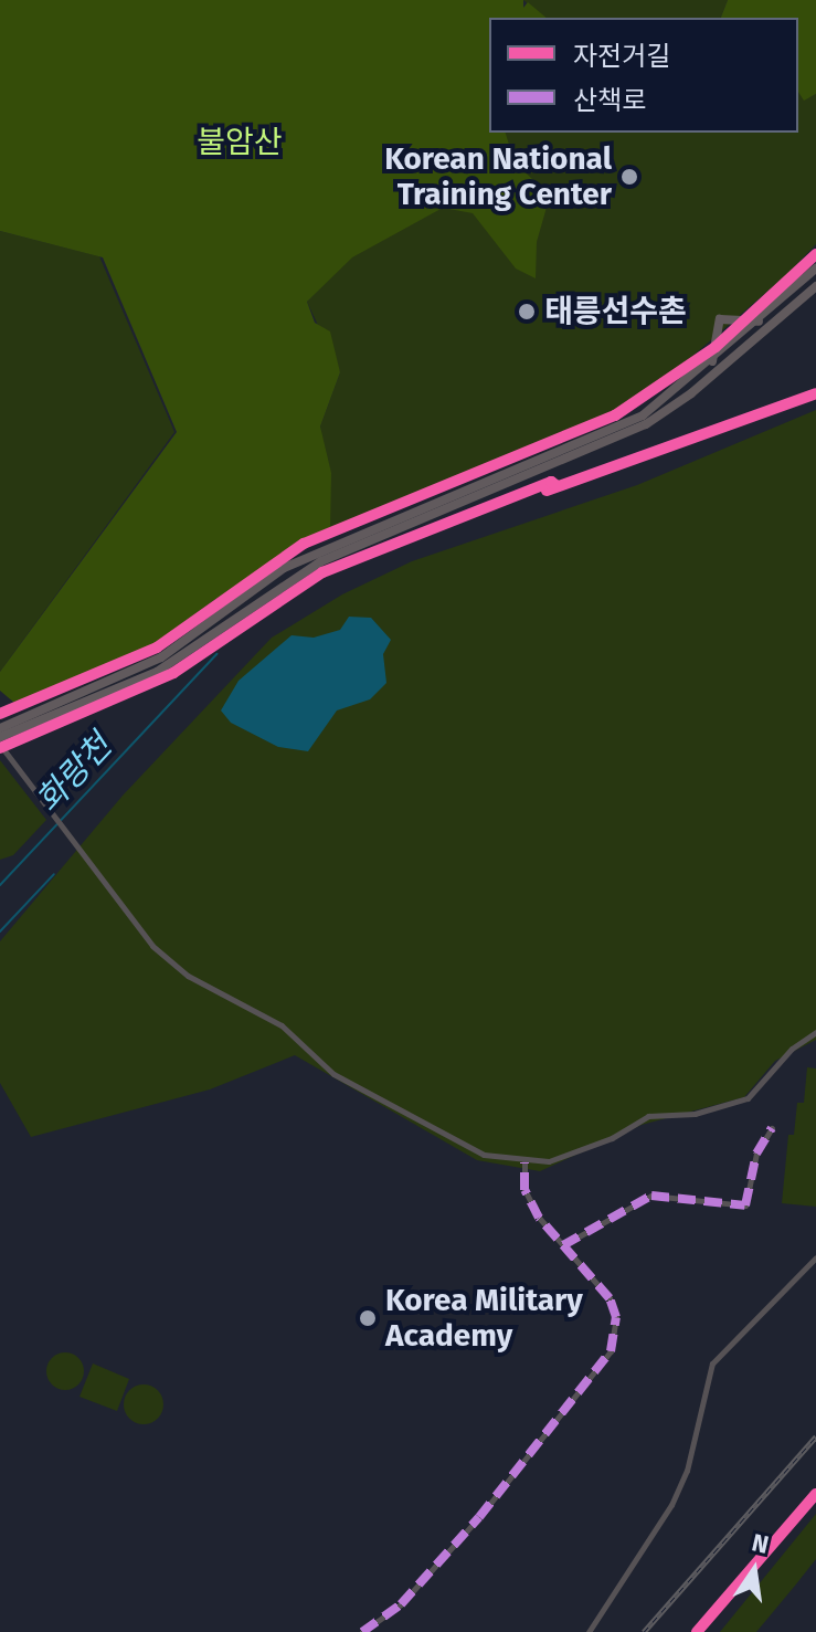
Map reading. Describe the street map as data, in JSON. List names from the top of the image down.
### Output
{
  "water": ["화랑천"],
  "parks": ["불암산"],
  "places": ["Korean National Training Center", "태릉선수촌", "Korea Military Academy"],
  "legend": ["자전거길", "산책로"],
  "north": "top"
}
